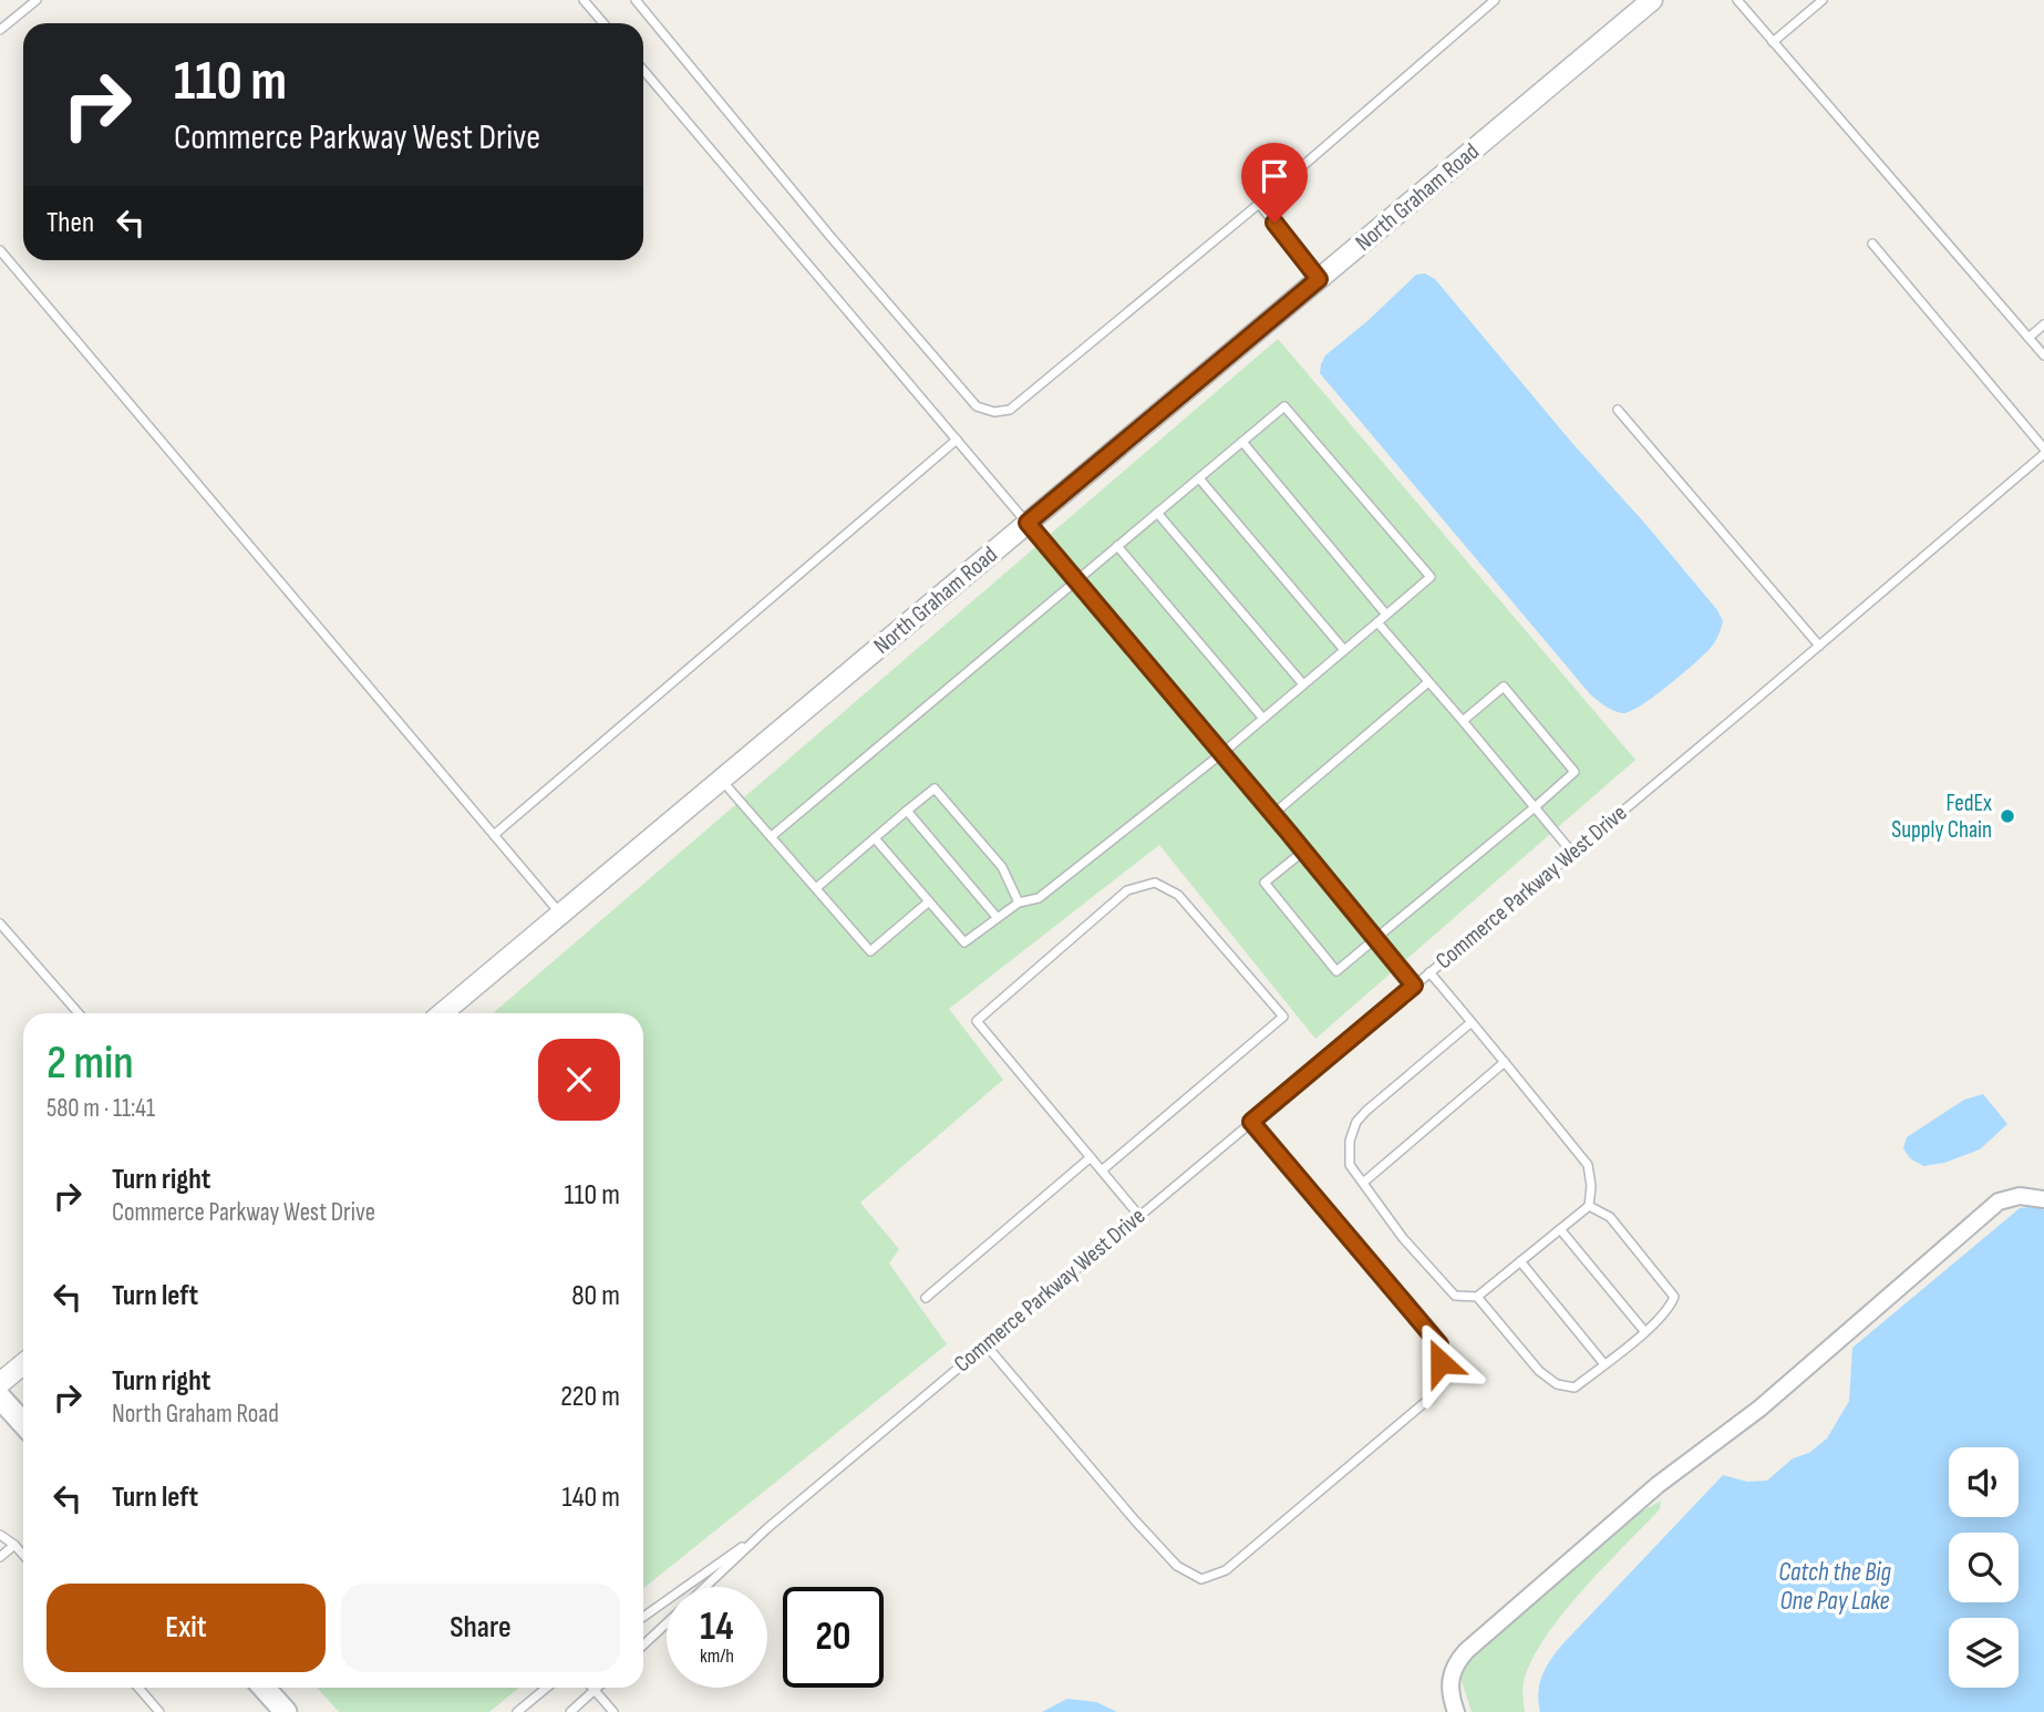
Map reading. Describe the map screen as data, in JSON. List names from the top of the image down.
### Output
{
  "streets": {
    "street": ["North Graham Road"],
    "lane": ["Commerce Parkway West Drive"]
  },
  "water": ["Catch the Big One Pay Lake"],
  "places": ["FedEx Supply Chain"],
  "page": {
    "turn": ["110 m", "Commerce Parkway West Drive"],
    "then": "Then",
    "heading": ["2 min", "580 m · 11:41"],
    "list": [
      {
        "name": "Turn right",
        "note": "Commerce Parkway West Drive",
        "value": "110 m"
      },
      {
        "name": "Turn left",
        "value": "80 m"
      },
      {
        "name": "Turn right",
        "note": "North Graham Road",
        "value": "220 m"
      },
      {
        "name": "Turn left",
        "value": "140 m"
      }
    ],
    "buttons": ["Exit", "Share"],
    "speed": "14 km/h",
    "limit": "20"
  }
}
